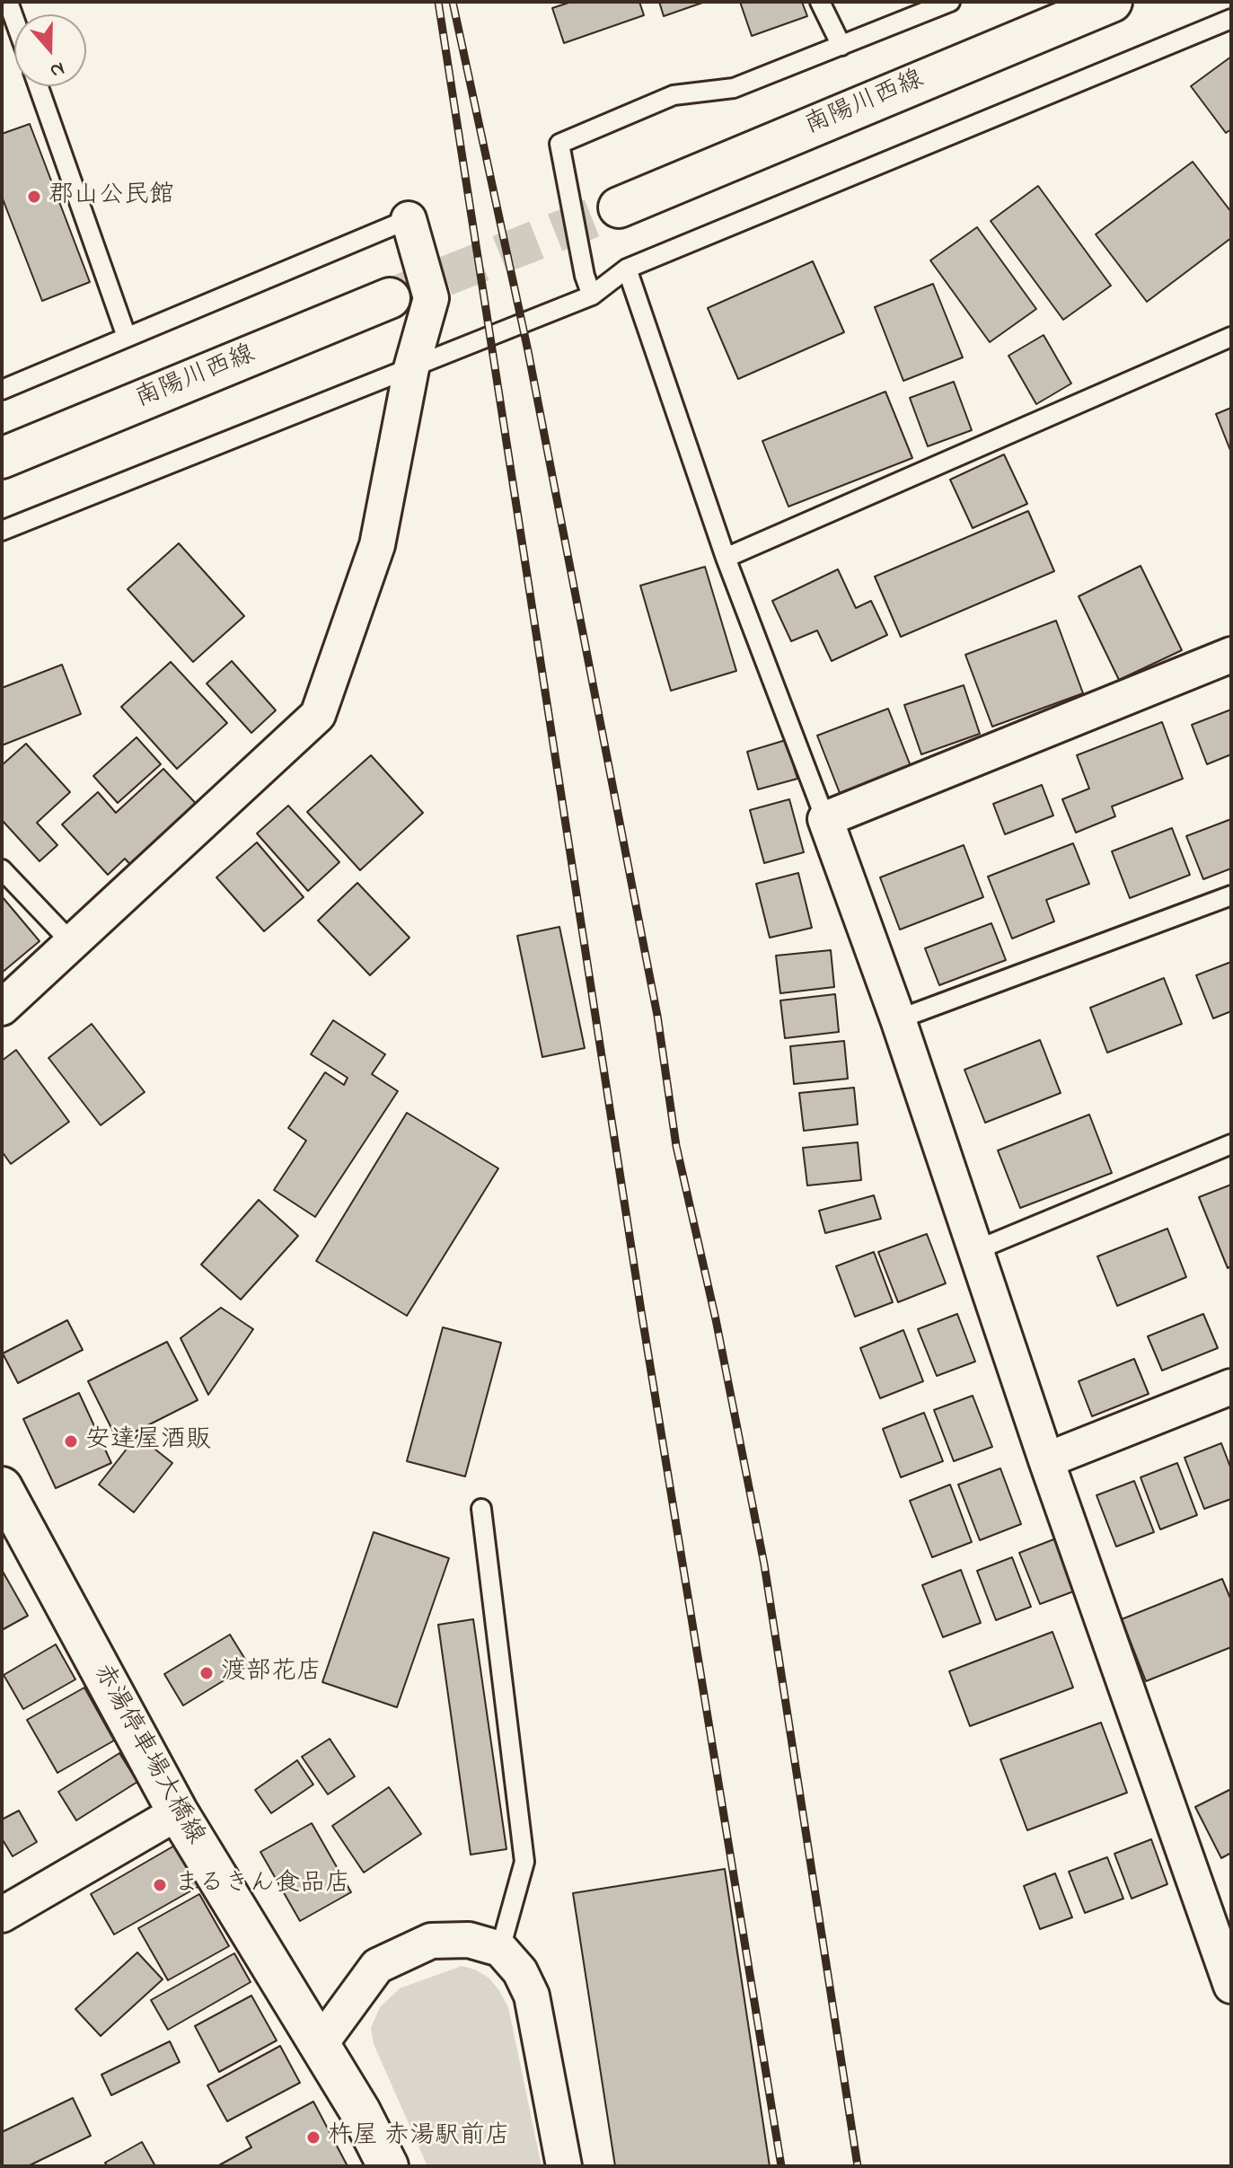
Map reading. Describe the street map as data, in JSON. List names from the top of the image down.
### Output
{
  "streets": {
    "main road": ["南陽川西線", "赤湯停車場大橋線"]
  },
  "places": [
    "郡山公民館",
    "安達屋酒販",
    "渡部花店",
    "まるきん食品店",
    "杵屋 赤湯駅前店"
  ],
  "north": "bottom"
}
